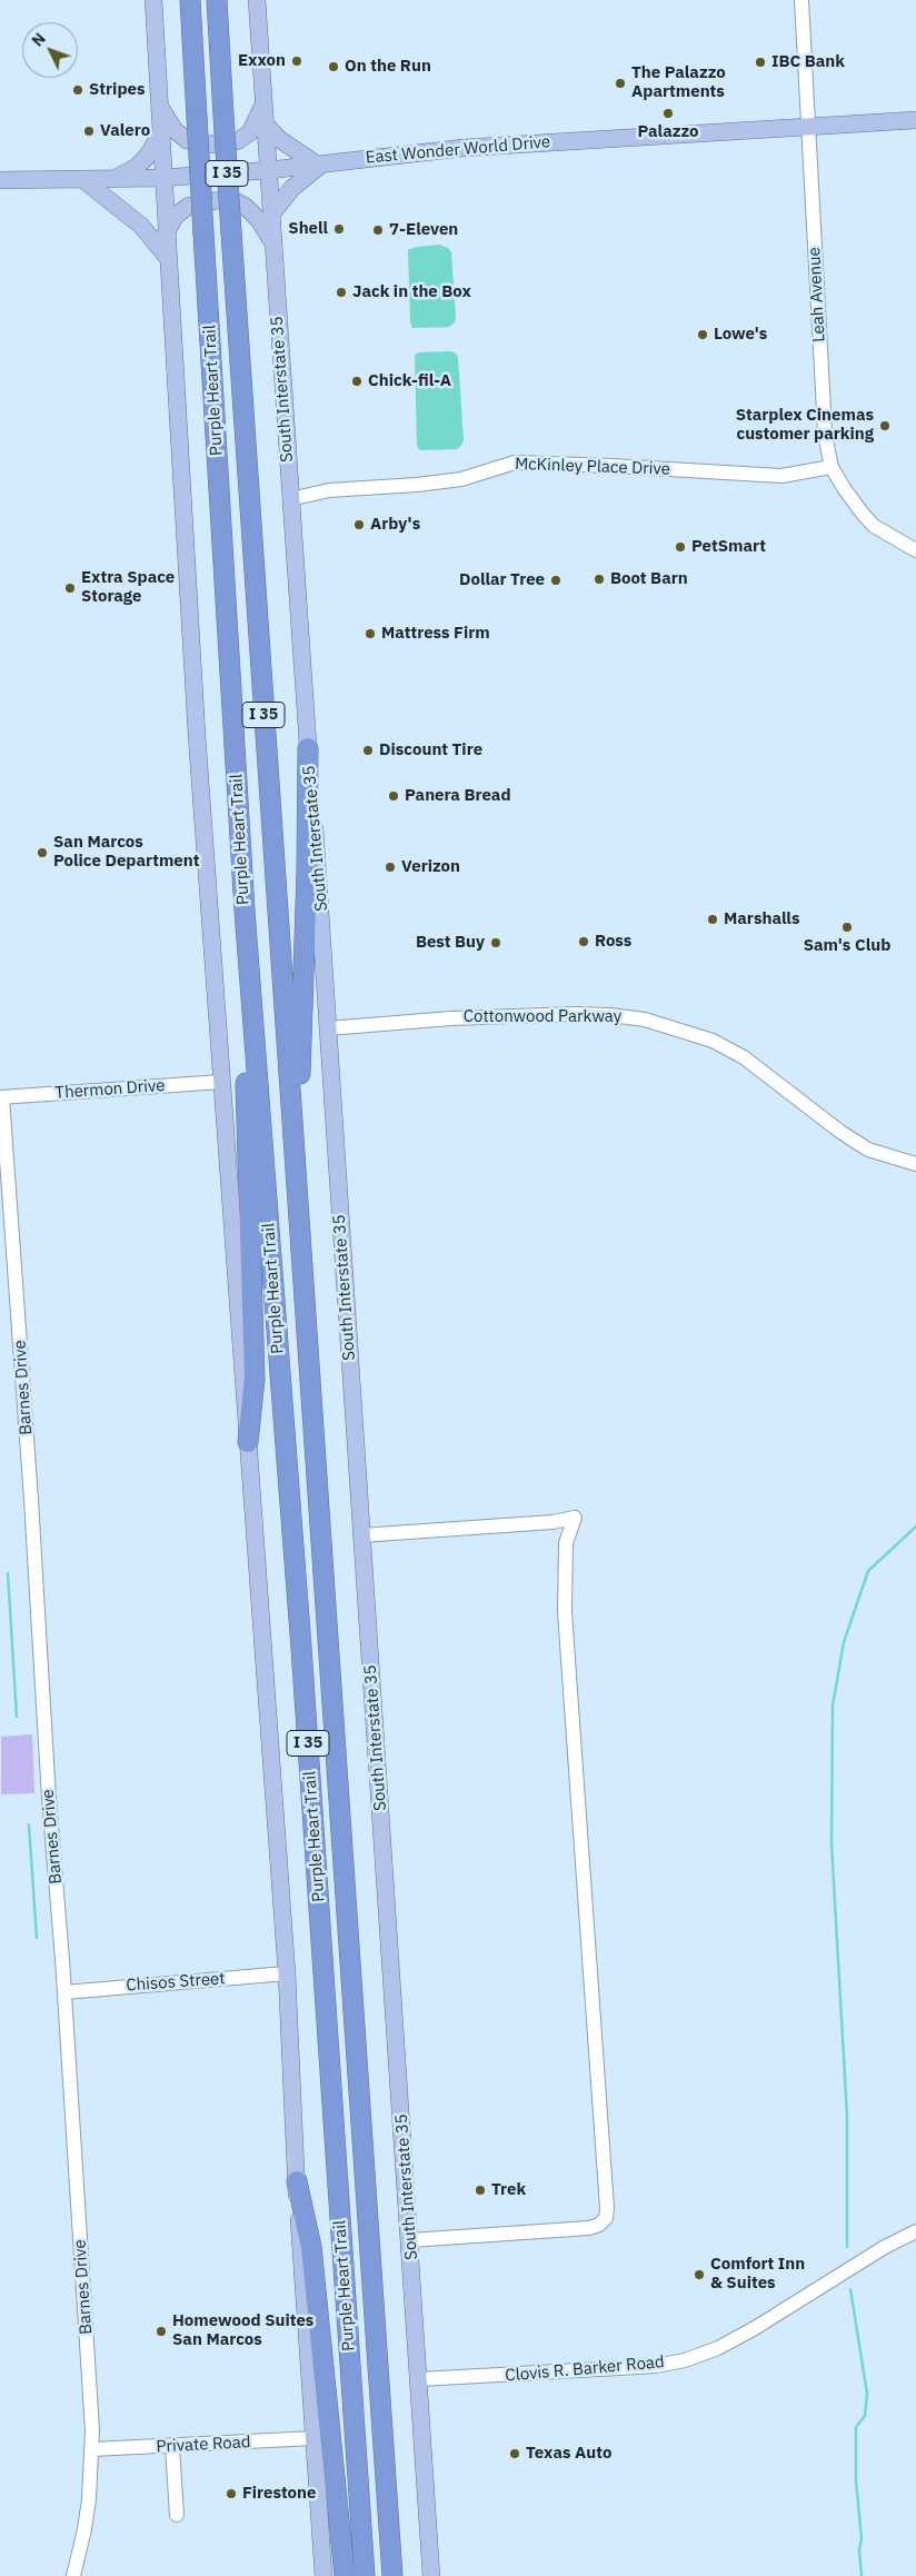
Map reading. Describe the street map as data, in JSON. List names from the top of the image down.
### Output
{
  "streets": {
    "highway": ["I 35", "Purple Heart Trail"],
    "main road": ["East Wonder World Drive", "South Interstate 35"],
    "street": [
      "Leah Avenue",
      "McKinley Place Drive",
      "Cottonwood Parkway",
      "Thermon Drive",
      "Barnes Drive",
      "Chisos Street",
      "Clovis R. Barker Road",
      "Private Road"
    ]
  },
  "crossings": [
    ["East Wonder World Drive", "Leah Avenue"],
    ["East Wonder World Drive", "South Interstate 35"],
    ["Leah Avenue", "McKinley Place Drive"],
    ["South Interstate 35", "McKinley Place Drive"],
    ["South Interstate 35", "Cottonwood Parkway"],
    ["South Interstate 35", "Clovis R. Barker Road"],
    ["Thermon Drive", "Barnes Drive"],
    ["Barnes Drive", "Chisos Street"],
    ["Barnes Drive", "Private Road"]
  ],
  "places": [
    "Exxon",
    "IBC Bank",
    "On the Run",
    "The Palazzo Apartments",
    "Stripes",
    "Palazzo",
    "Valero",
    "Shell",
    "7-Eleven",
    "Jack in the Box",
    "Lowe's",
    "Chick-fil-A",
    "Starplex Cinemas customer parking",
    "Arby's",
    "PetSmart",
    "Boot Barn",
    "Dollar Tree",
    "Extra Space Storage",
    "Mattress Firm",
    "Discount Tire",
    "Panera Bread",
    "San Marcos Police Department",
    "Verizon",
    "Marshalls",
    "Sam's Club",
    "Ross",
    "Best Buy",
    "Trek",
    "Comfort Inn & Suites",
    "Homewood Suites San Marcos",
    "Texas Auto",
    "Firestone"
  ],
  "north": "top left"
}
